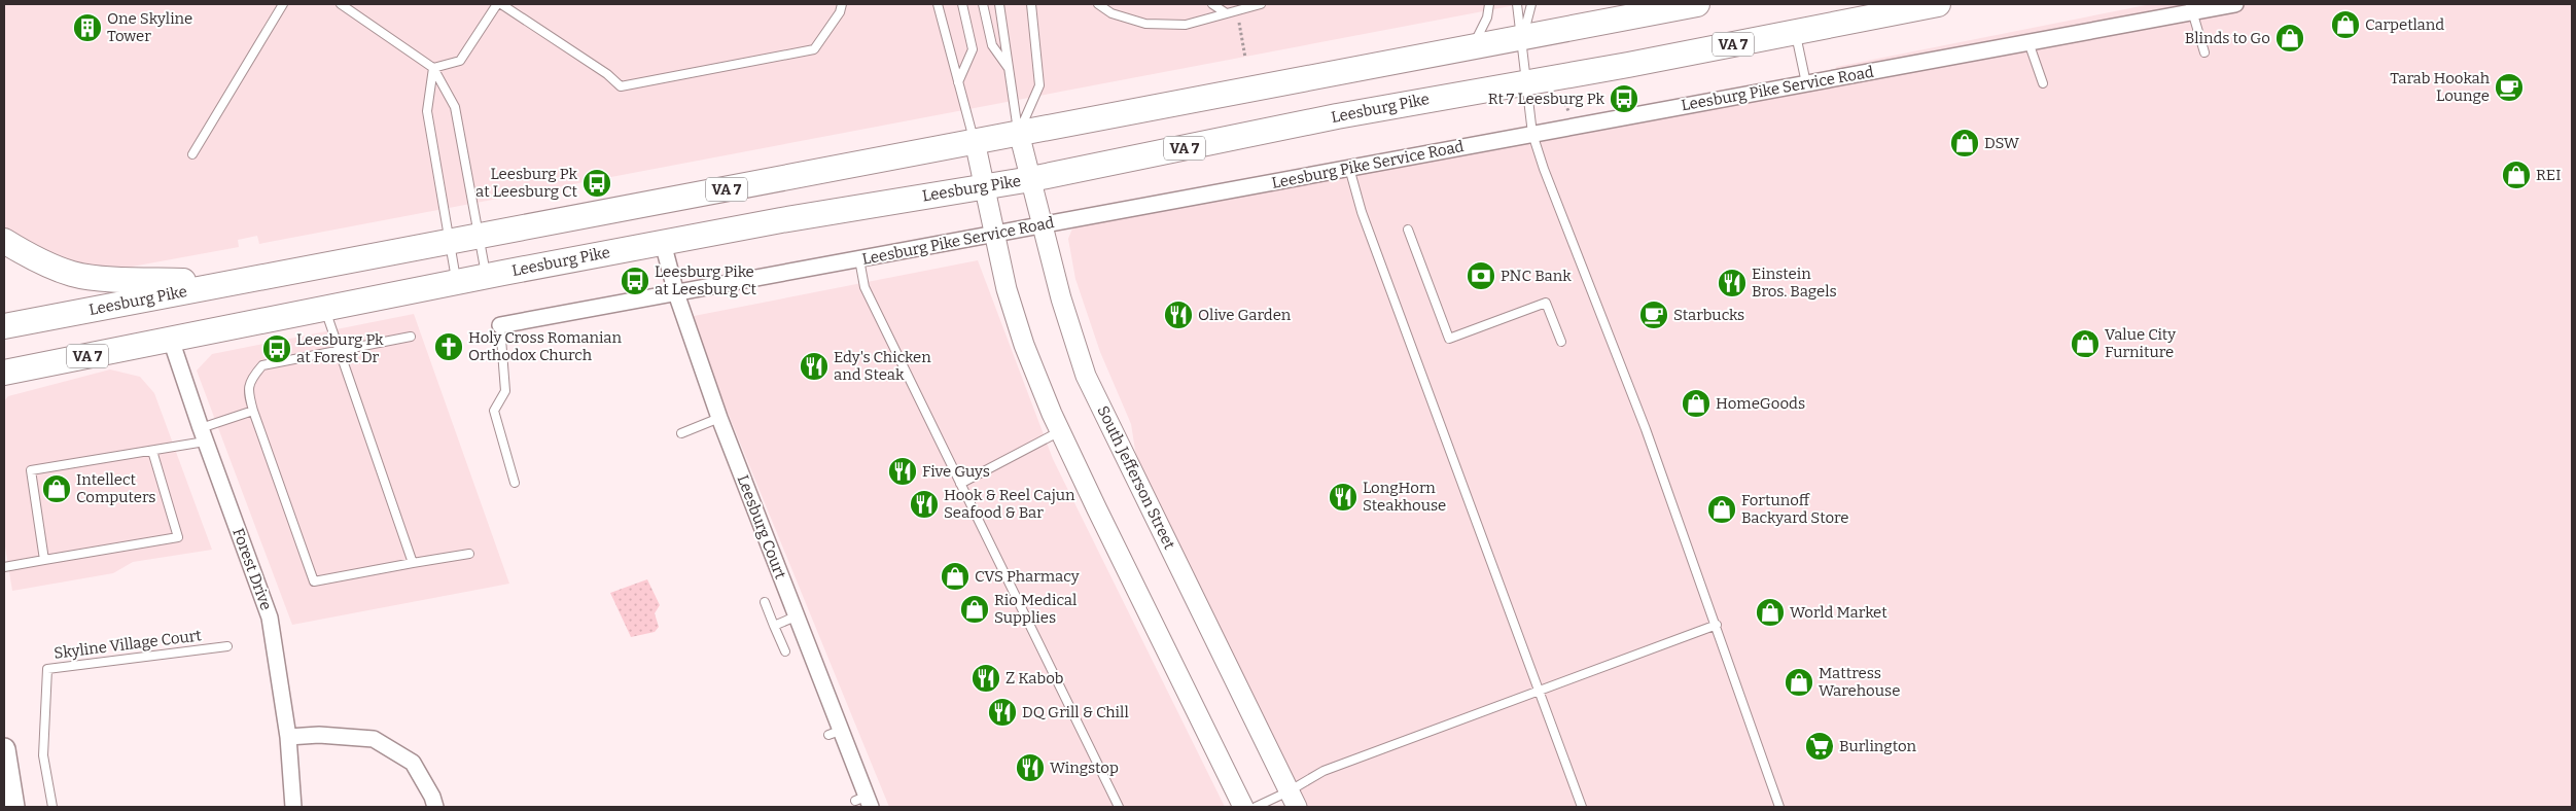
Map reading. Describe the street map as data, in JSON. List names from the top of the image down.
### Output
{
  "streets": {
    "main road": ["VA 7", "Leesburg Pike"],
    "street": [
      "Leesburg Pike Service Road",
      "South Jefferson Street",
      "Leesburg Court",
      "Forest Drive"
    ],
    "lane": ["Skyline Village Court"]
  },
  "crossings": [
    ["Leesburg Pike Service Road", "South Jefferson Street"],
    ["Leesburg Pike Service Road", "Leesburg Court"],
    ["Leesburg Pike", "South Jefferson Street"],
    ["Leesburg Pike", "Leesburg Court"],
    ["Leesburg Pike", "Forest Drive"]
  ],
  "places": {
    "shop": [
      "Carpetland",
      "Blinds to Go",
      "DSW",
      "REI",
      "Value City Furniture",
      "HomeGoods",
      "Intellect Computers",
      "Fortunoff Backyard Store",
      "CVS Pharmacy",
      "Rio Medical Supplies",
      "World Market",
      "Mattress Warehouse"
    ],
    "building": ["One Skyline Tower"],
    "cafe": ["Tarab Hookah Lounge", "Starbucks"],
    "bus stop": [
      "Rt 7 Leesburg Pk",
      "Leesburg Pk at Leesburg Ct",
      "Leesburg Pike at Leesburg Ct",
      "Leesburg Pk at Forest Dr"
    ],
    "bank": ["PNC Bank"],
    "restaurant": [
      "Einstein Bros. Bagels",
      "Olive Garden",
      "Edy's Chicken and Steak",
      "Five Guys",
      "LongHorn Steakhouse",
      "Hook & Reel Cajun Seafood & Bar",
      "Z Kabob",
      "DQ Grill & Chill",
      "Wingstop"
    ],
    "church": ["Holy Cross Romanian Orthodox Church"],
    "supermarket": ["Burlington"]
  }
}
